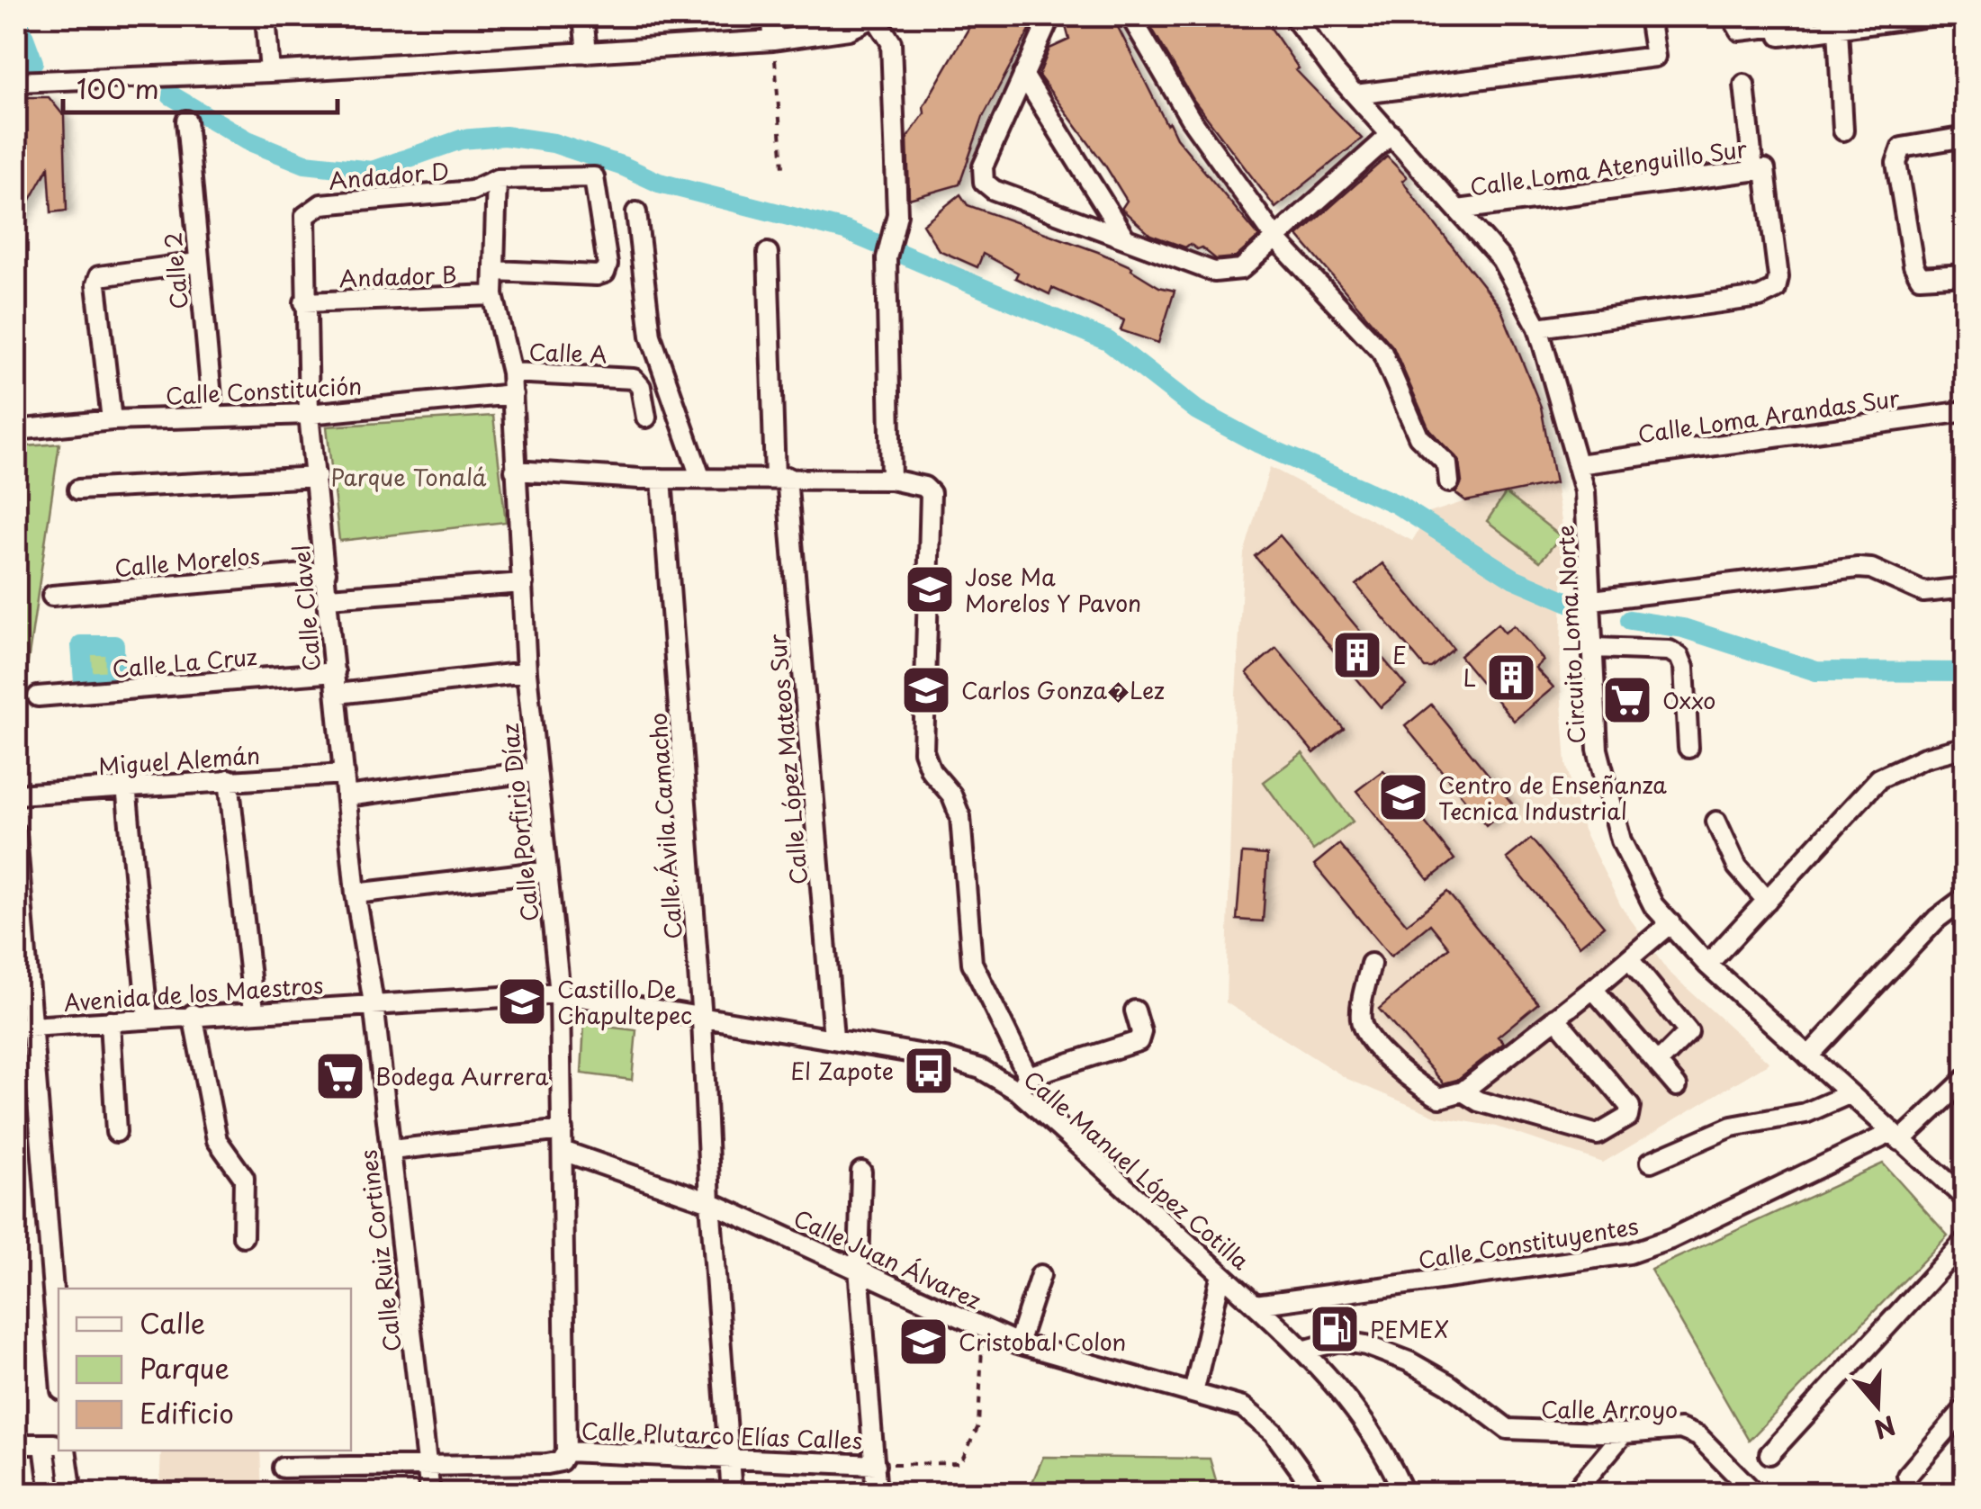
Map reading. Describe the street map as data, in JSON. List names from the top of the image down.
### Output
{
  "streets": {
    "street": [
      "Calle Loma Atenguillo Sur",
      "Andador D",
      "Calle 2",
      "Andador B",
      "Calle A",
      "Calle Constitución",
      "Calle Loma Arandas Sur",
      "Calle Morelos",
      "Calle Clavel",
      "Circuito Loma Norte",
      "Calle La Cruz",
      "Calle López Mateos Sur",
      "Miguel Alemán",
      "Calle Porfirio Díaz",
      "Calle Ávila Camacho",
      "Avenida de los Maestros",
      "Calle Manuel López Cotilla",
      "Calle Constituyentes",
      "Calle Ruiz Cortines",
      "Calle Juan Álvarez",
      "Calle Arroyo",
      "Calle Plutarco Elías Calles"
    ]
  },
  "crossings": [
    ["Calle Loma Atenguillo Sur", "Circuito Loma Norte"],
    ["Andador D", "Calle Clavel"],
    ["Andador D", "Calle Porfirio Díaz"],
    ["Calle 2", "Calle Constitución"],
    ["Andador B", "Calle Clavel"],
    ["Andador B", "Calle Porfirio Díaz"],
    ["Calle A", "Calle Porfirio Díaz"],
    ["Calle Constitución", "Calle Clavel"],
    ["Calle Constitución", "Calle Porfirio Díaz"],
    ["Calle Loma Arandas Sur", "Circuito Loma Norte"],
    ["Calle Morelos", "Calle Clavel"],
    ["Calle Clavel", "Calle La Cruz"],
    ["Calle Clavel", "Miguel Alemán"],
    ["Calle Clavel", "Avenida de los Maestros"],
    ["Calle Clavel", "Calle Manuel López Cotilla"],
    ["Calle Clavel", "Calle Ruiz Cortines"],
    ["Circuito Loma Norte", "Calle Constituyentes"],
    ["Calle López Mateos Sur", "Calle Manuel López Cotilla"],
    ["Calle Porfirio Díaz", "Calle Manuel López Cotilla"],
    ["Calle Porfirio Díaz", "Calle Juan Álvarez"],
    ["Calle Porfirio Díaz", "Calle Plutarco Elías Calles"],
    ["Calle Ávila Camacho", "Calle Manuel López Cotilla"],
    ["Calle Ávila Camacho", "Calle Juan Álvarez"],
    ["Calle Ávila Camacho", "Calle Plutarco Elías Calles"],
    ["Avenida de los Maestros", "Calle Manuel López Cotilla"],
    ["Avenida de los Maestros", "Calle Ruiz Cortines"],
    ["Calle Manuel López Cotilla", "Calle Constituyentes"],
    ["Calle Manuel López Cotilla", "Calle Ruiz Cortines"],
    ["Calle Manuel López Cotilla", "Calle Arroyo"],
    ["Calle Ruiz Cortines", "Calle Plutarco Elías Calles"]
  ],
  "parks": ["Parque Tonalá"],
  "places": {
    "school or university": [
      "Jose Ma Morelos Y Pavon",
      "Carlos Gonza�Lez",
      "Centro de Enseñanza Tecnica Industrial",
      "Castillo De Chapultepec",
      "Cristobal Colon"
    ],
    "building": ["E", "L"],
    "supermarket": ["Oxxo", "Bodega Aurrera"],
    "bus stop": ["El Zapote"],
    "fuel station": ["PEMEX"]
  },
  "legend": ["Calle", "Parque", "Edificio"],
  "scale_bar": "100 m",
  "north": "bottom"
}
